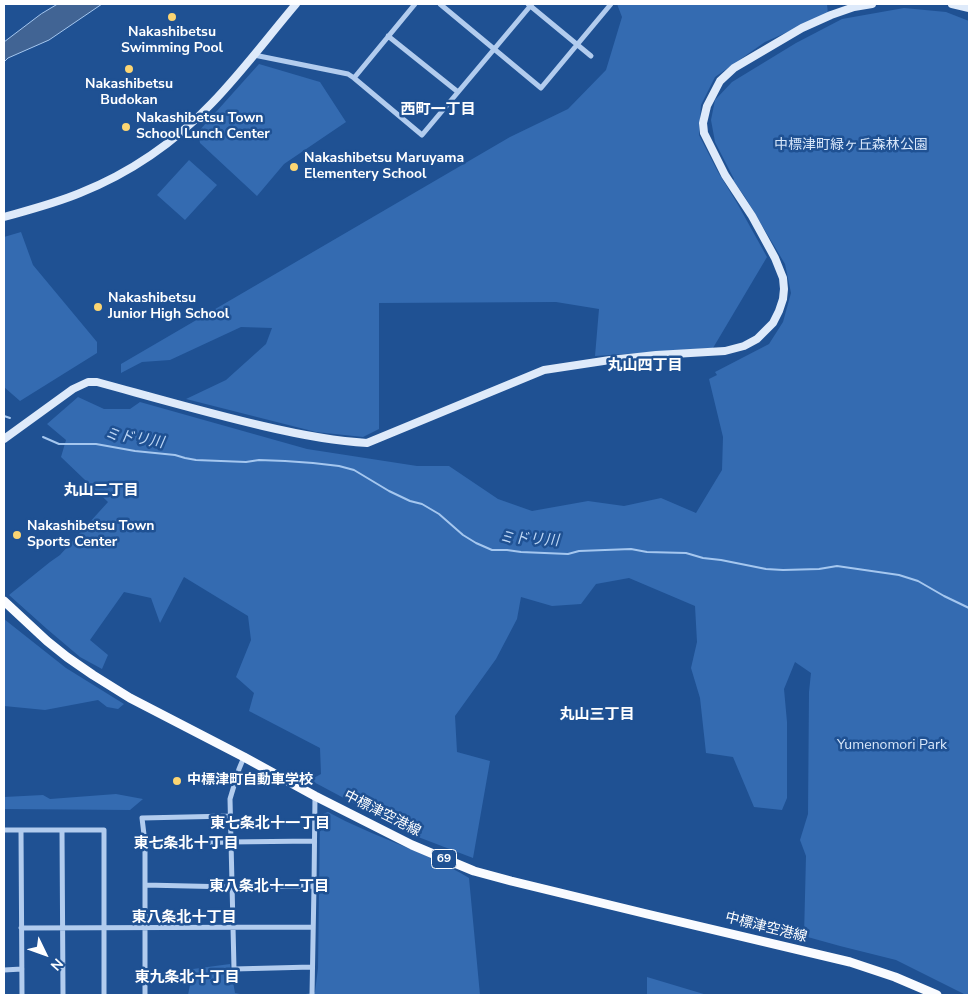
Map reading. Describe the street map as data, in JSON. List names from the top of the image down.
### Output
{
  "streets": {
    "main road": ["中標津空港線", "69"]
  },
  "districts": [
    "西町一丁目",
    "丸山四丁目",
    "丸山二丁目",
    "丸山三丁目",
    "東七条北十一丁目",
    "東七条北十丁目",
    "東八条北十一丁目",
    "東八条北十丁目",
    "東九条北十丁目"
  ],
  "water": ["ミドリ川"],
  "parks": ["中標津町緑ヶ丘森林公園", "Yumenomori Park"],
  "places": [
    "Nakashibetsu Swimming Pool",
    "Nakashibetsu Budokan",
    "Nakashibetsu Town School Lunch Center",
    "Nakashibetsu Maruyama Elementery School",
    "Nakashibetsu Junior High School",
    "Nakashibetsu Town Sports Center",
    "中標津町自動車学校"
  ],
  "north": "bottom right"
}
